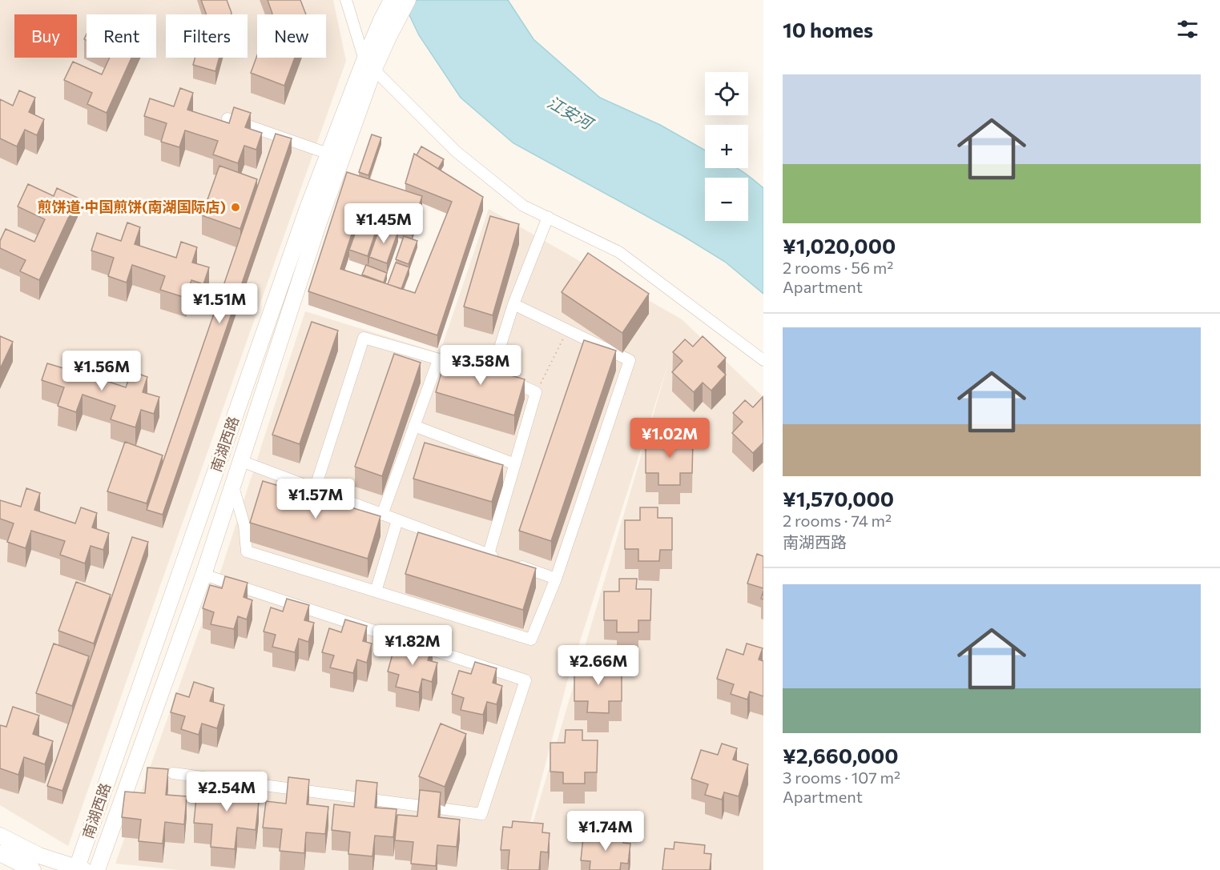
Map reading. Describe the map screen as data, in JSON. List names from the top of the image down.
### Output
{
  "streets": {
    "main road": ["南湖西路"]
  },
  "water": ["江安河"],
  "places": ["煎饼道·中国煎饼(南湖国际店)"],
  "page": {
    "heading": "10 homes",
    "chip": [
      "Buy",
      "Rent",
      "Filters",
      "New"
    ],
    "list": [
      {
        "name": "¥1,020,000",
        "note": "2 rooms · 56 m² · Apartment"
      },
      {
        "name": "¥1,570,000",
        "note": "2 rooms · 74 m² · 南湖西路"
      },
      {
        "name": "¥2,660,000",
        "note": "3 rooms · 107 m² · Apartment"
      }
    ],
    "map_buttons": ["+", "−"],
    "price": [
      "¥1.45M",
      "¥1.51M",
      "¥3.58M",
      "¥1.56M",
      "¥1.02M",
      "¥1.57M",
      "¥1.82M",
      "¥2.66M",
      "¥2.54M",
      "¥1.74M"
    ]
  }
}
